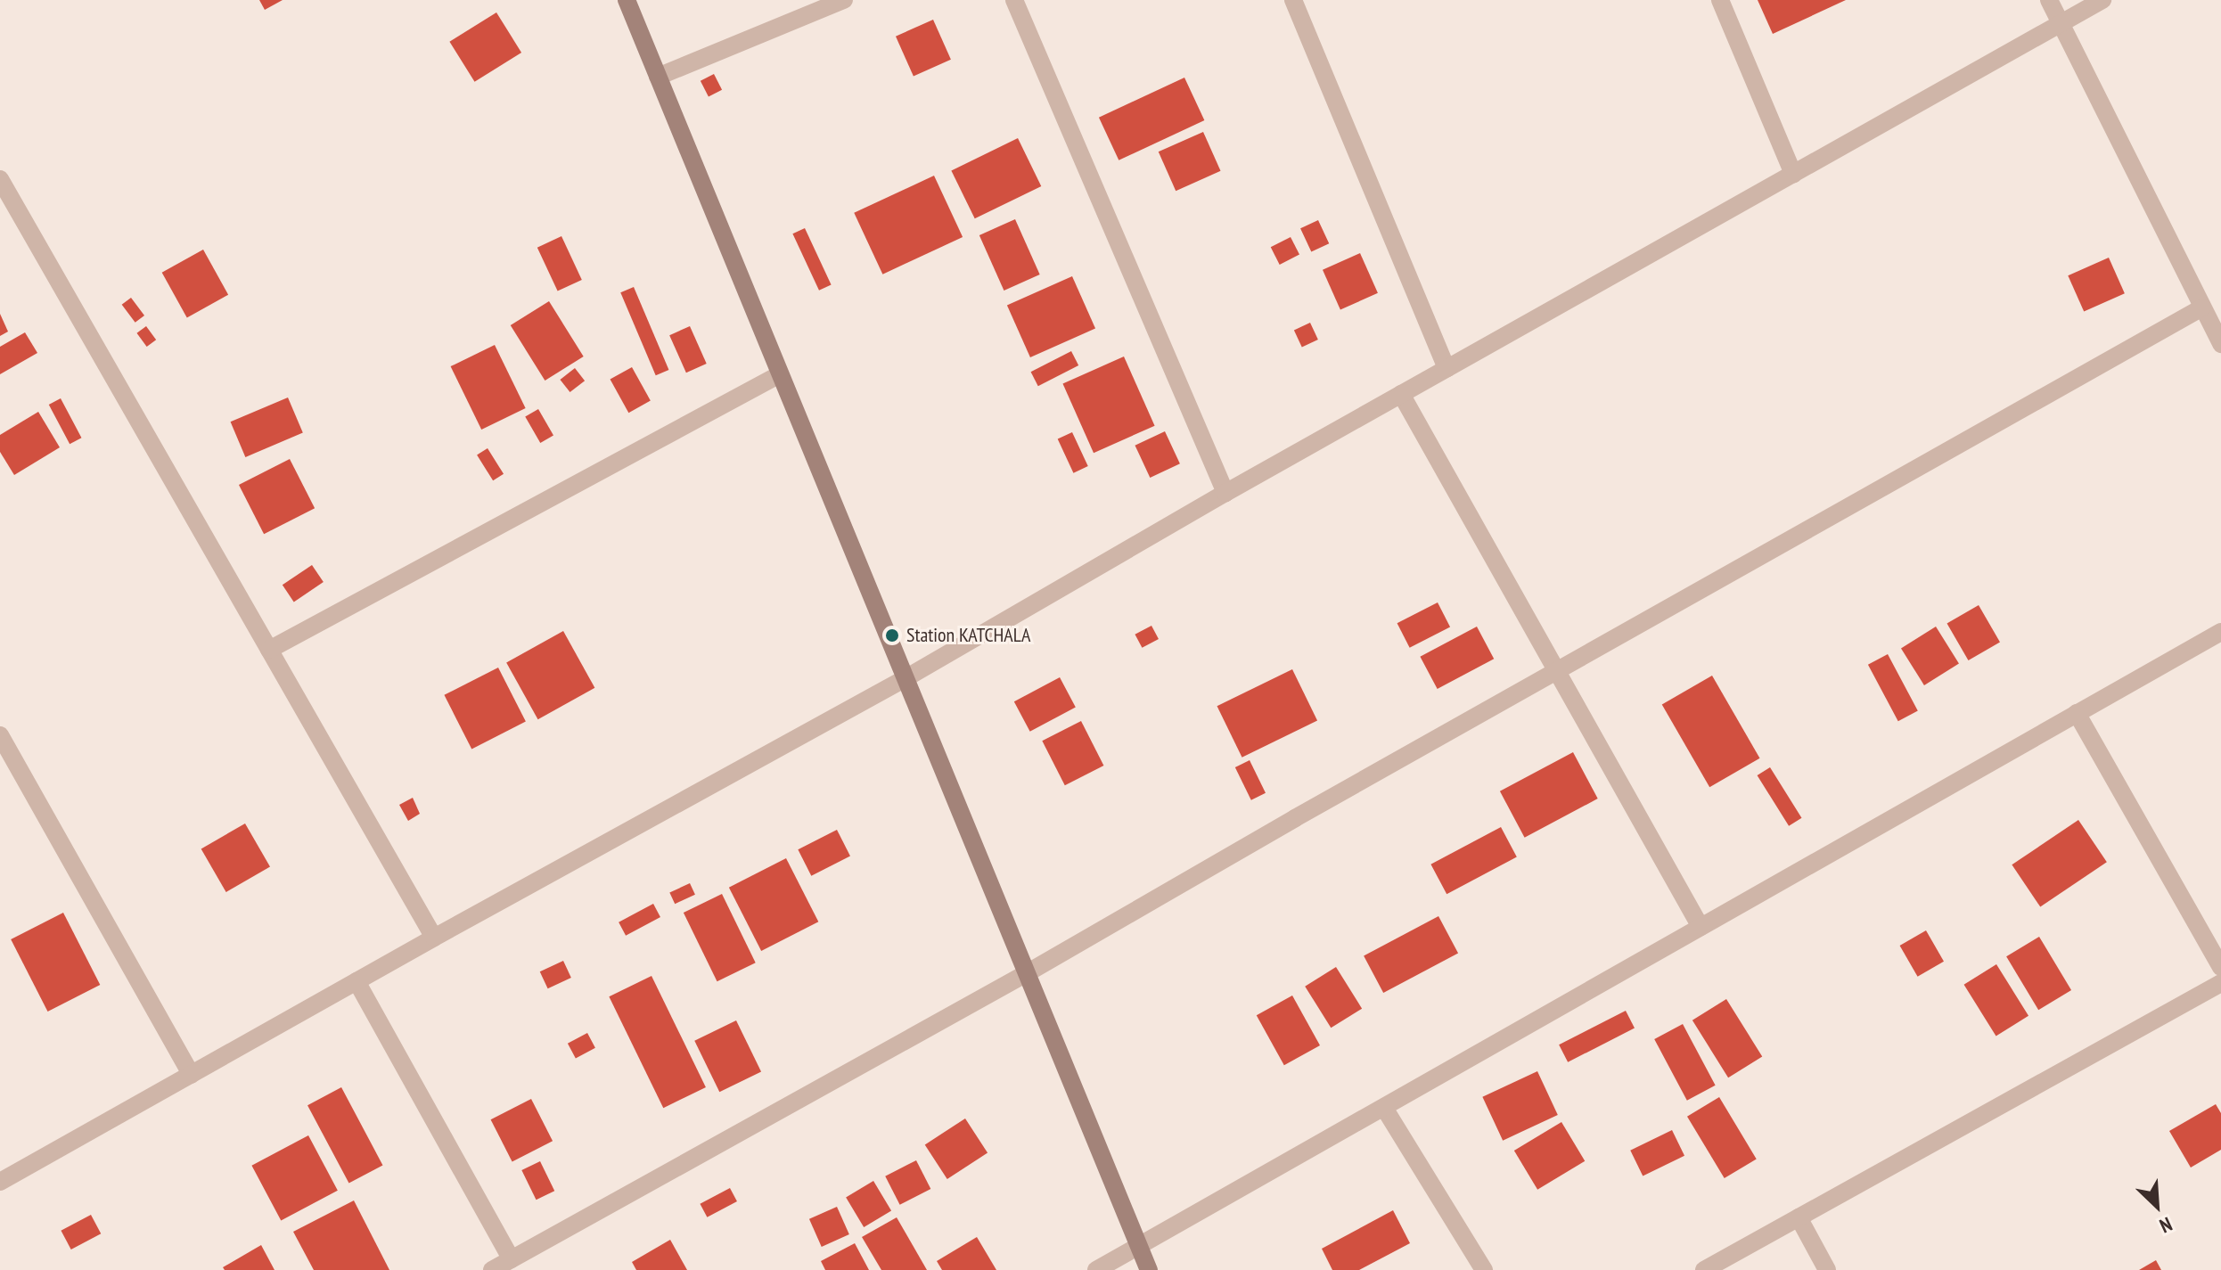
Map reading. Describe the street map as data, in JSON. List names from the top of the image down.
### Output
{
  "places": ["Station KATCHALA"],
  "north": "bottom right"
}
